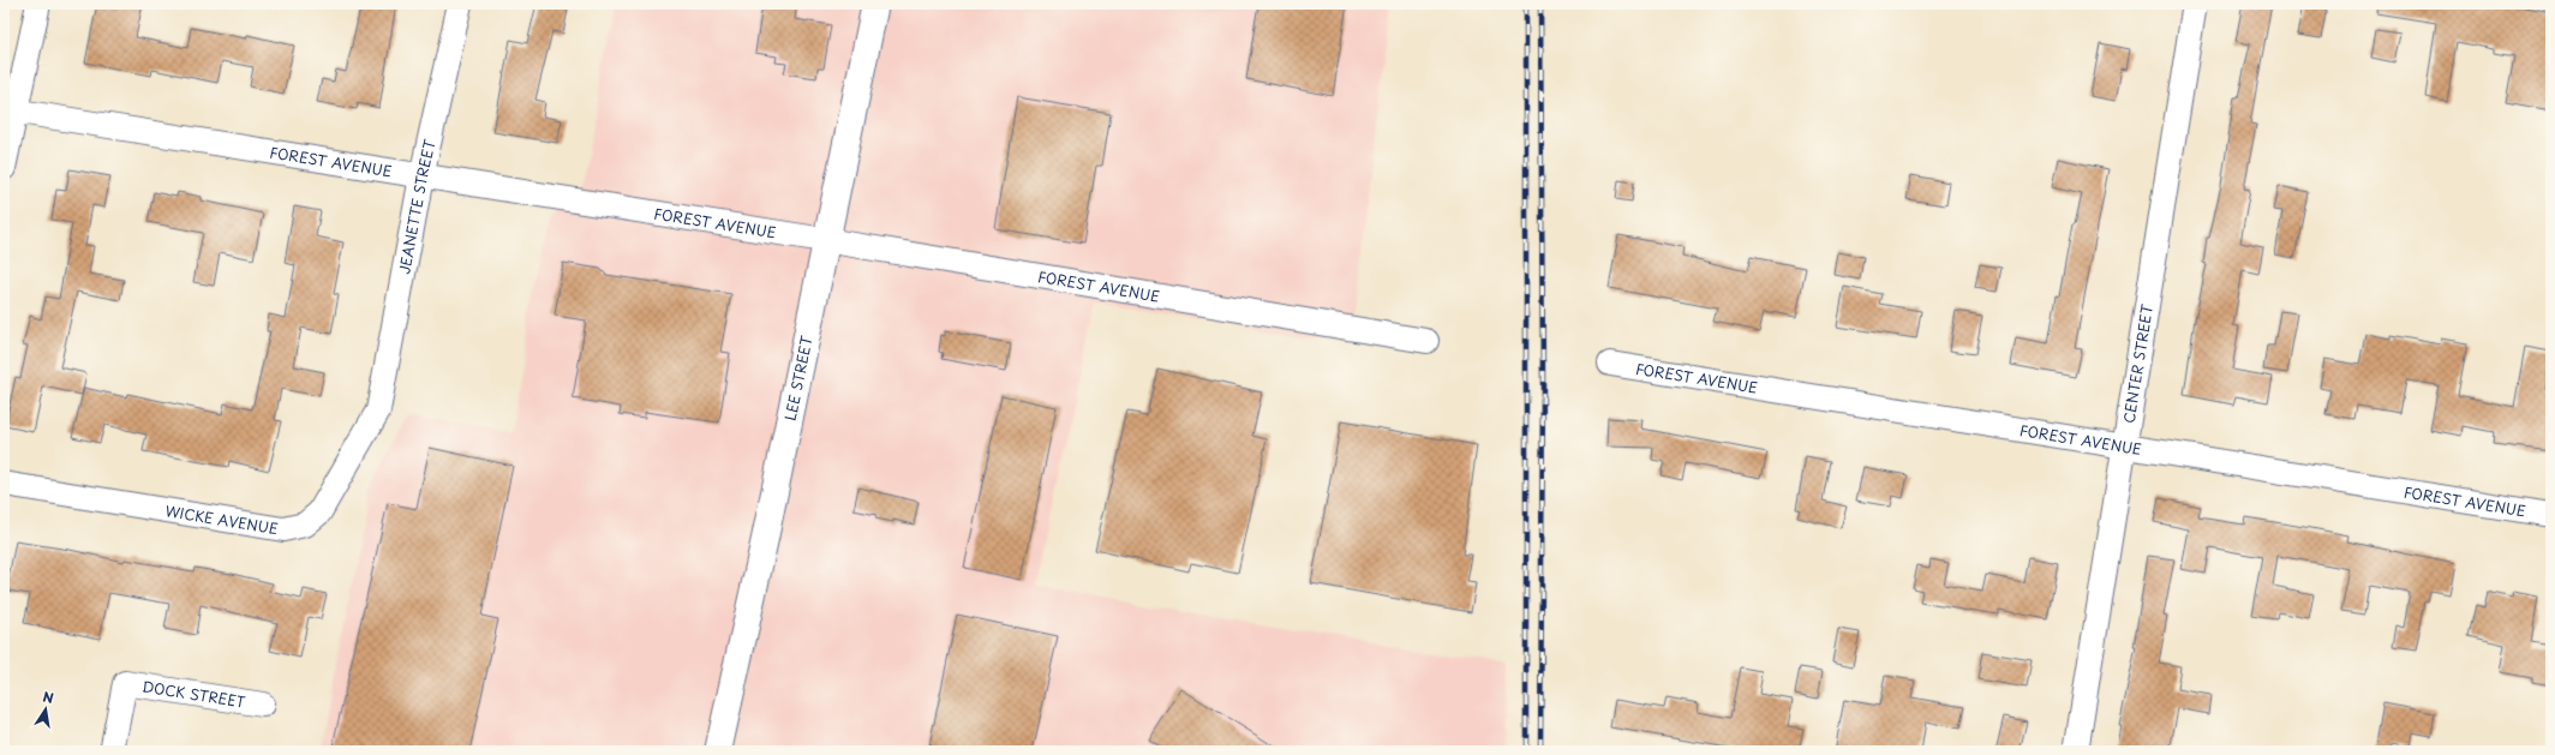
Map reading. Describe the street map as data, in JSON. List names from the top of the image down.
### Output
{
  "streets": {
    "main road": ["LEE STREET"],
    "street": [
      "FOREST AVENUE",
      "JEANETTE STREET",
      "CENTER STREET",
      "WICKE AVENUE",
      "DOCK STREET"
    ]
  },
  "crossings": [
    ["FOREST AVENUE", "JEANETTE STREET"],
    ["FOREST AVENUE", "CENTER STREET"],
    ["FOREST AVENUE", "LEE STREET"],
    ["JEANETTE STREET", "WICKE AVENUE"]
  ],
  "north": "top"
}
